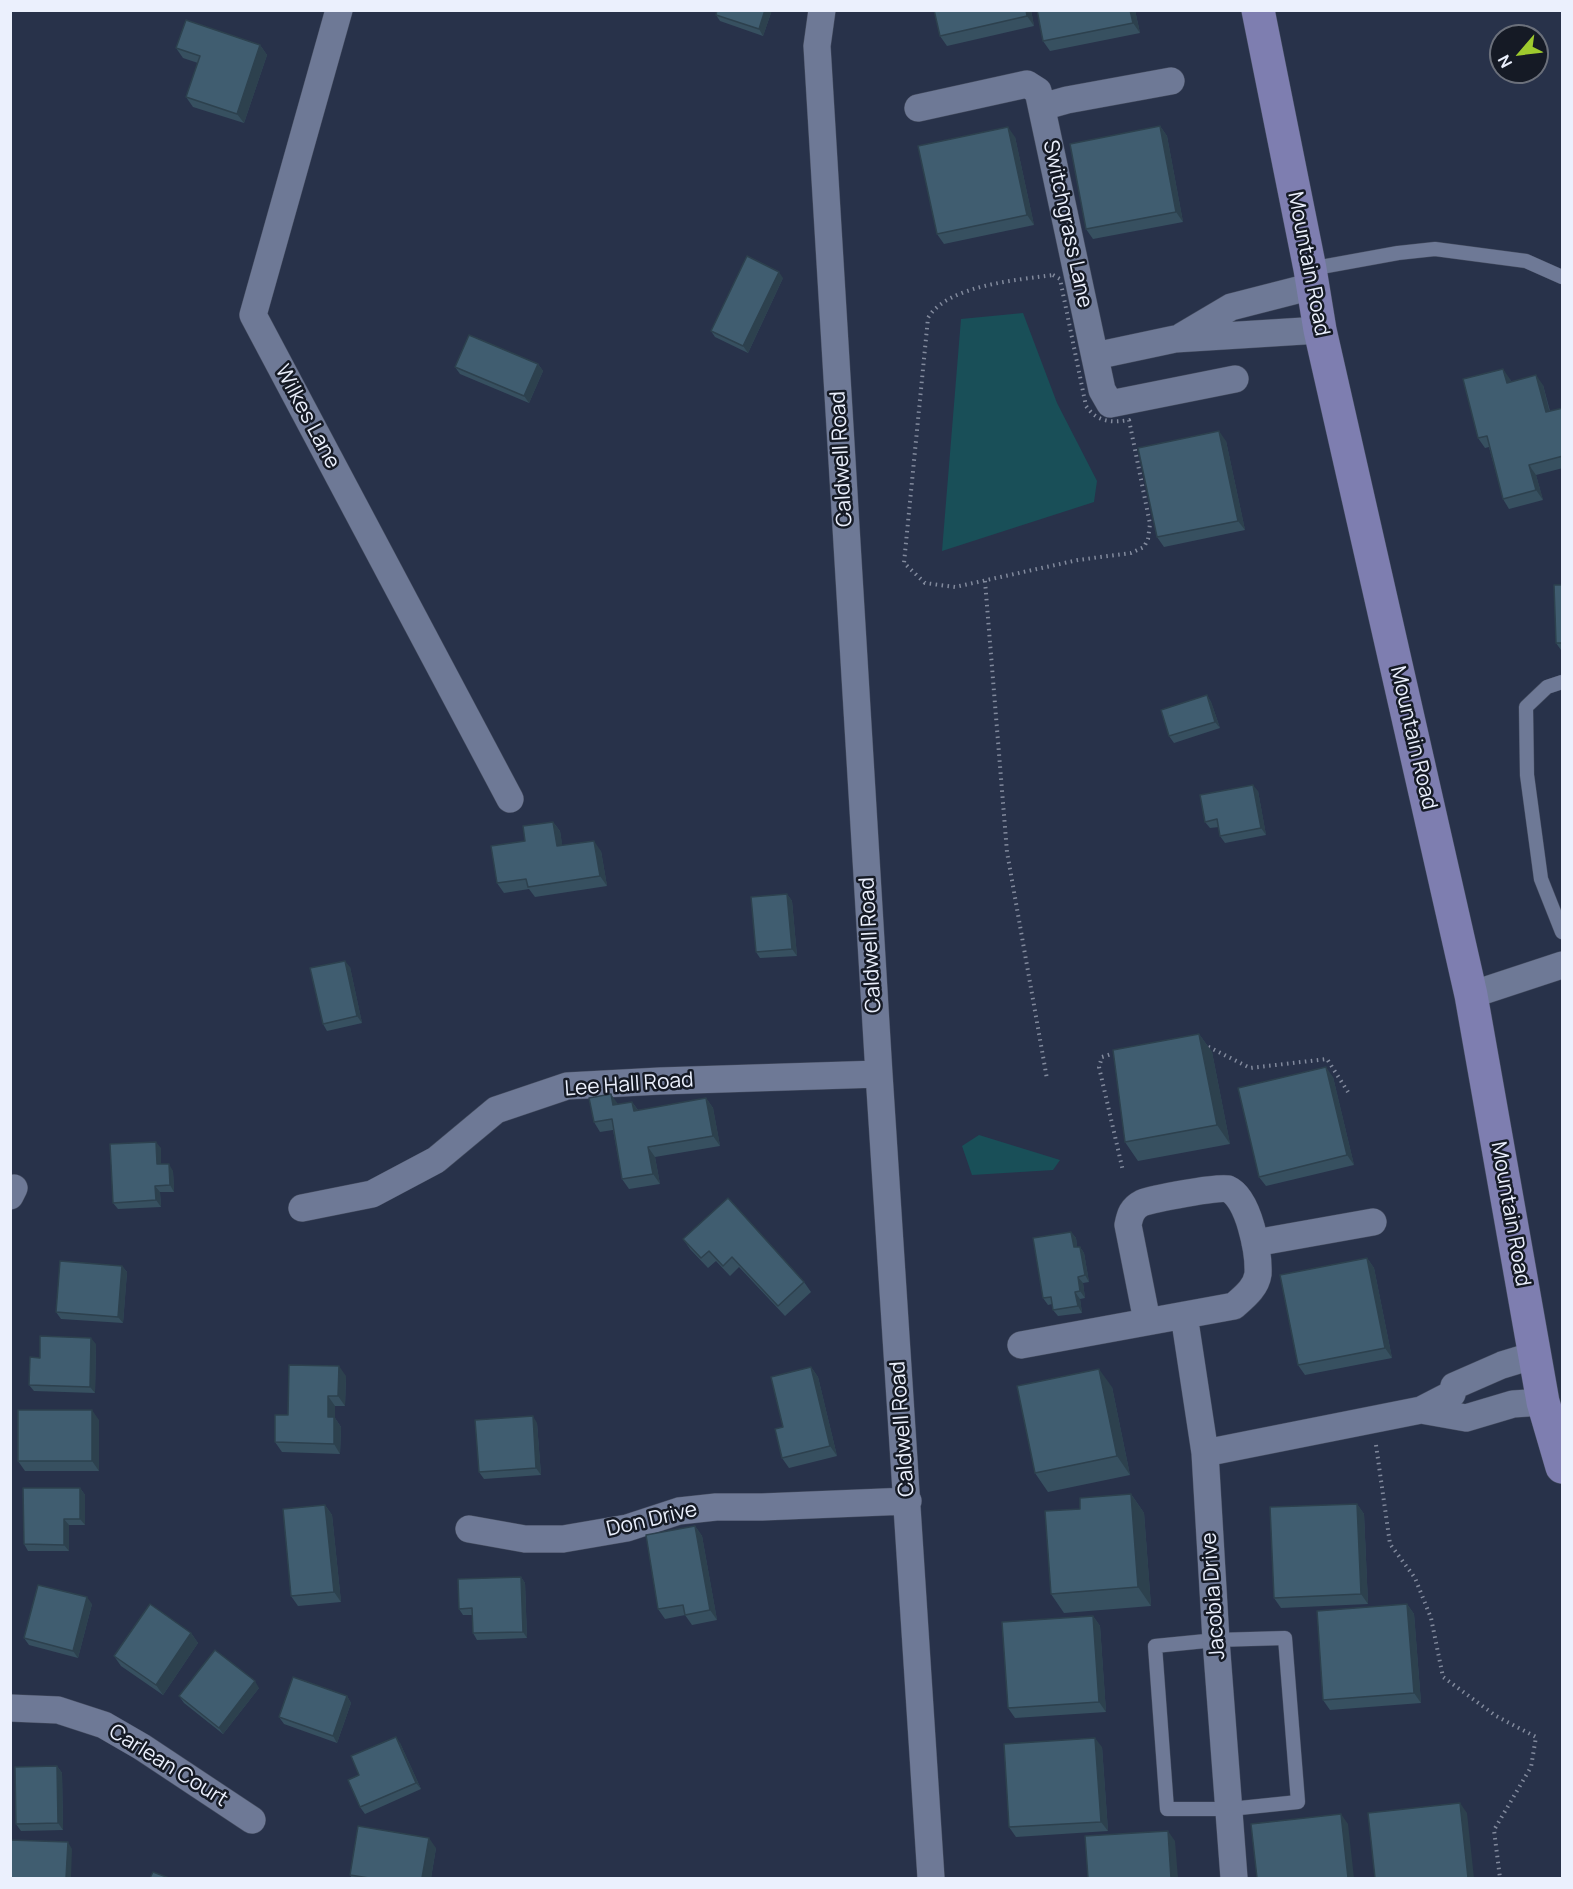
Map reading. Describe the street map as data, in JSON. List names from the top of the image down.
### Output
{
  "streets": {
    "main road": ["Mountain Road"],
    "street": [
      "Switchgrass Lane",
      "Wilkes Lane",
      "Caldwell Road",
      "Lee Hall Road",
      "Don Drive",
      "Jacobia Drive",
      "Carlean Court"
    ]
  },
  "crossings": [
    ["Caldwell Road", "Lee Hall Road"],
    ["Caldwell Road", "Don Drive"]
  ],
  "north": "bottom left"
}
